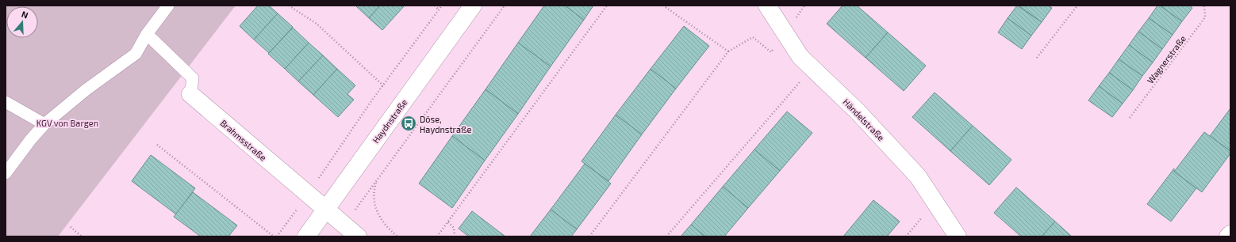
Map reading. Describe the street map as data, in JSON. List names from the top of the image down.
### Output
{
  "streets": {
    "street": ["Händelstraße", "Haydnstraße", "Brahmsstraße"],
    "path": ["Wagnerstraße"]
  },
  "crossings": [
    ["Haydnstraße", "Brahmsstraße"]
  ],
  "parks": ["KGV von Bargen"],
  "places": {
    "bus stop": ["Döse, Haydnstraße"]
  },
  "north": "top"
}
